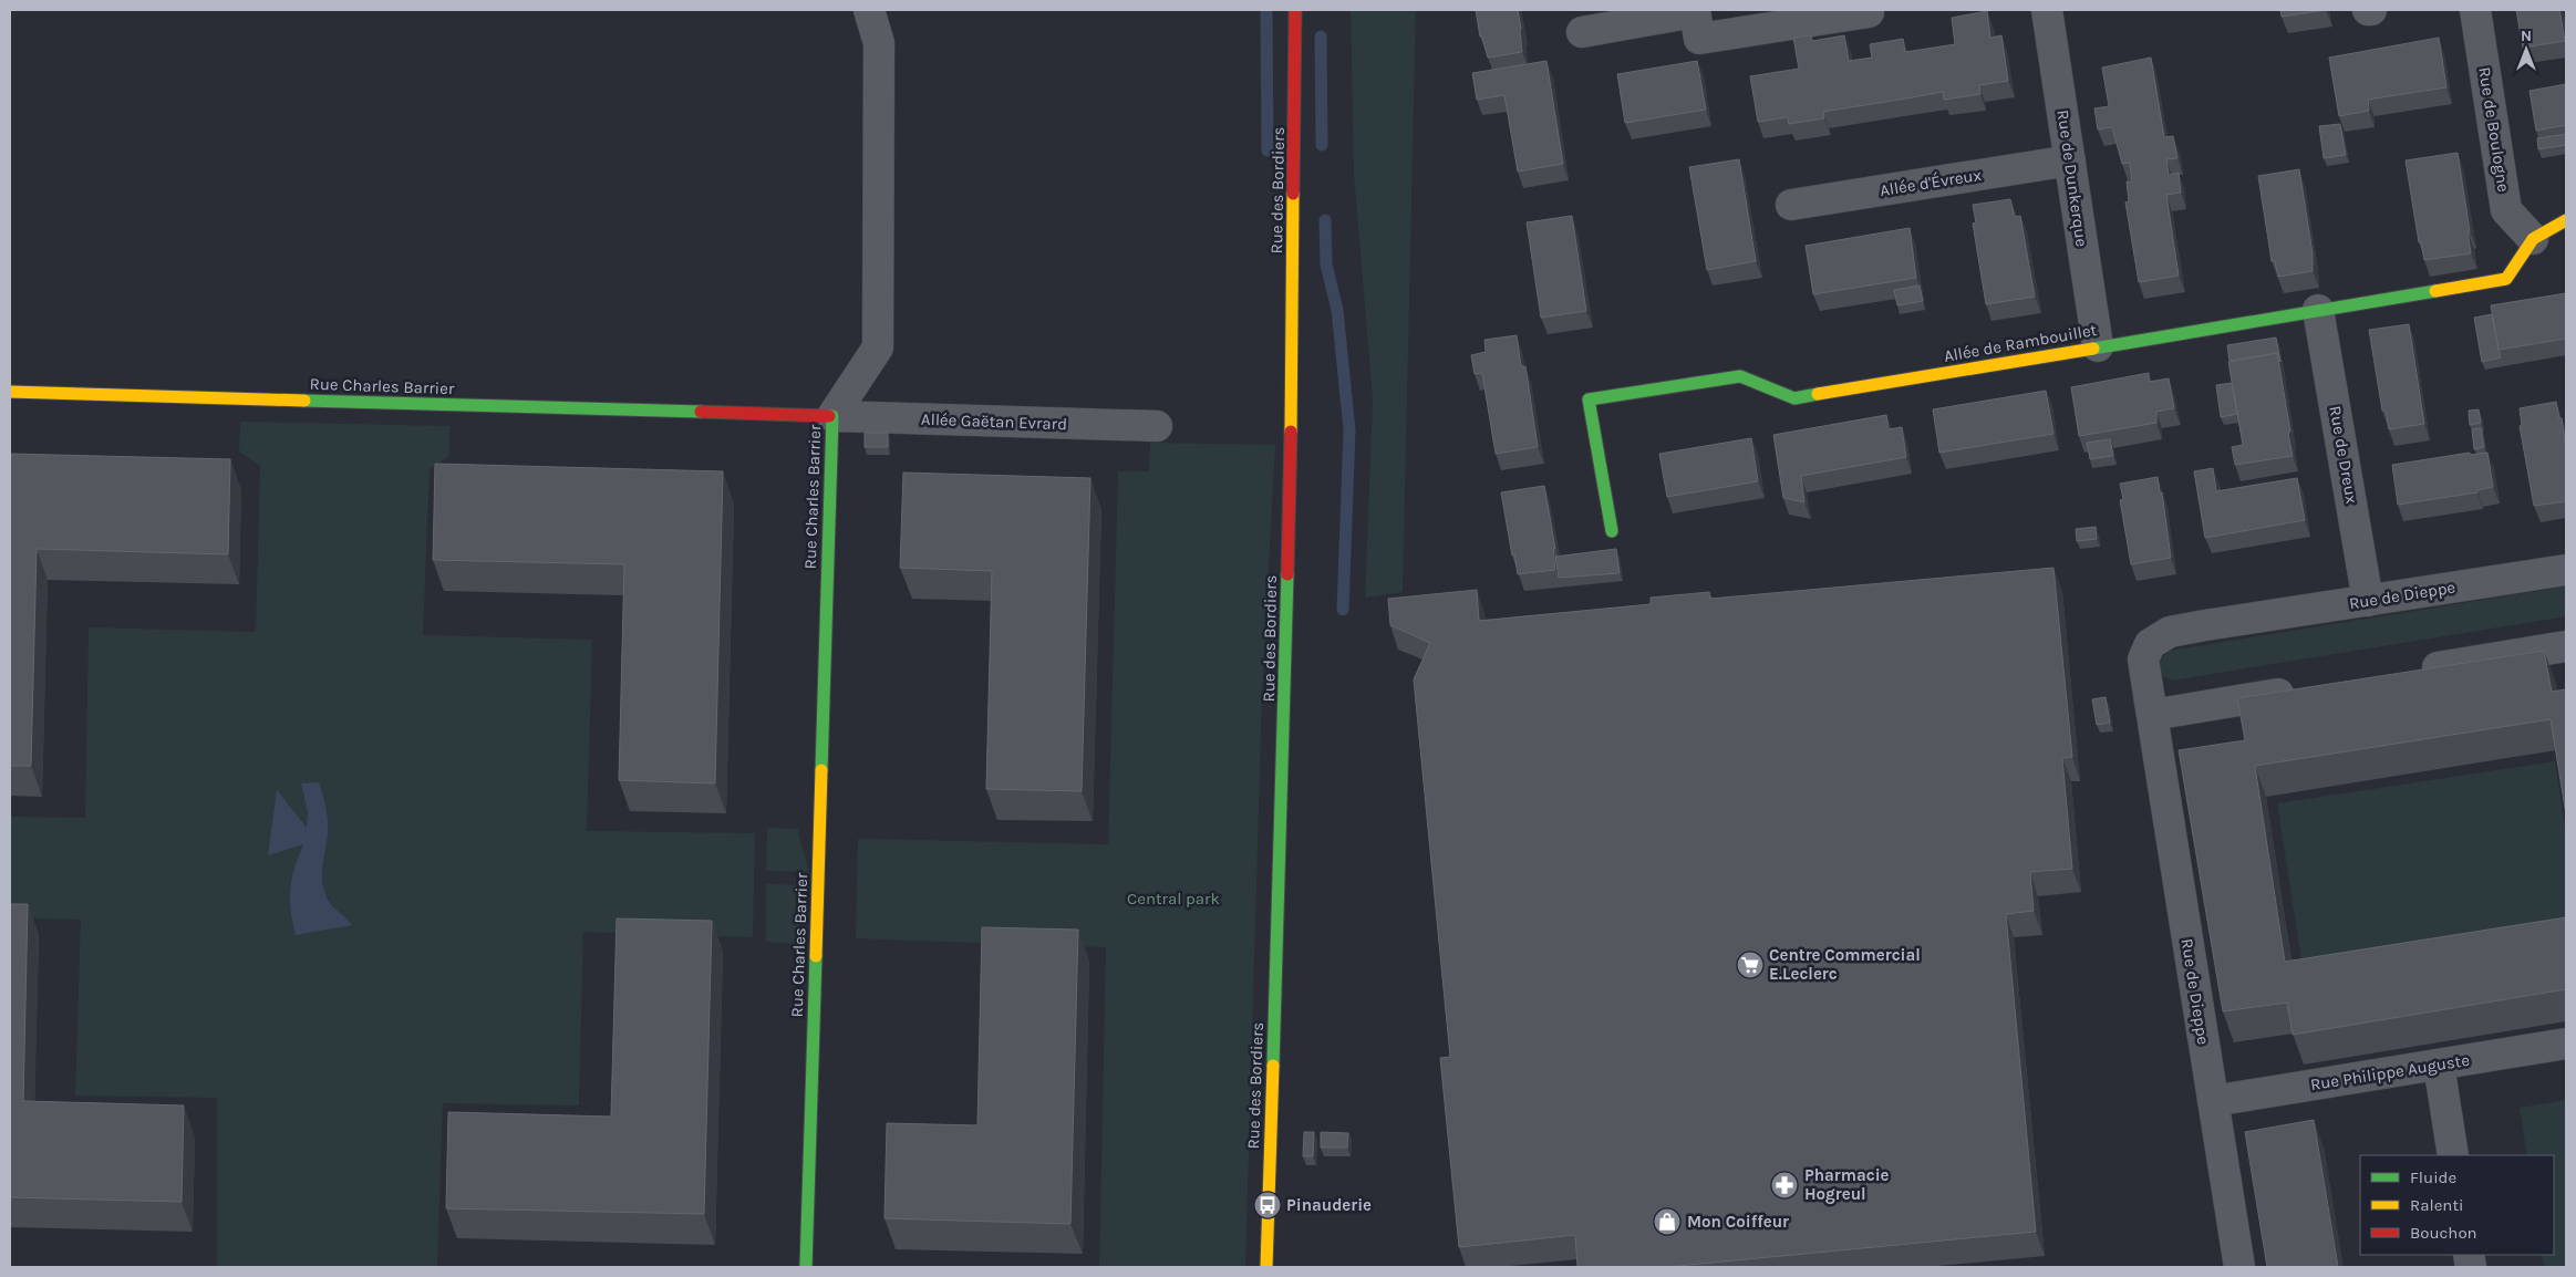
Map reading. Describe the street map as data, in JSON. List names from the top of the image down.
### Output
{
  "streets": {
    "street": [
      "Rue de Boulogne",
      "Rue de Dunkerque",
      "Allée d'Évreux",
      "Rue des Bordiers",
      "Allée de Rambouillet",
      "Rue Charles Barrier",
      "Allée Gaëtan Evrard",
      "Rue de Dreux",
      "Rue de Dieppe",
      "Rue Philippe Auguste"
    ]
  },
  "crossings": [
    ["Rue de Boulogne", "Allée de Rambouillet"],
    ["Rue de Dunkerque", "Allée d'Évreux"],
    ["Rue de Dunkerque", "Allée de Rambouillet"],
    ["Allée de Rambouillet", "Rue de Dreux"],
    ["Rue Charles Barrier", "Allée Gaëtan Evrard"],
    ["Rue de Dreux", "Rue de Dieppe"],
    ["Rue de Dieppe", "Rue Philippe Auguste"]
  ],
  "parks": ["Central park"],
  "places": {
    "supermarket": ["Centre Commercial E.Leclerc"],
    "pharmacy": ["Pharmacie Hogreul"],
    "bus stop": ["Pinauderie"],
    "shop": ["Mon Coiffeur"]
  },
  "legend": ["Fluide", "Ralenti", "Bouchon"],
  "north": "top"
}
